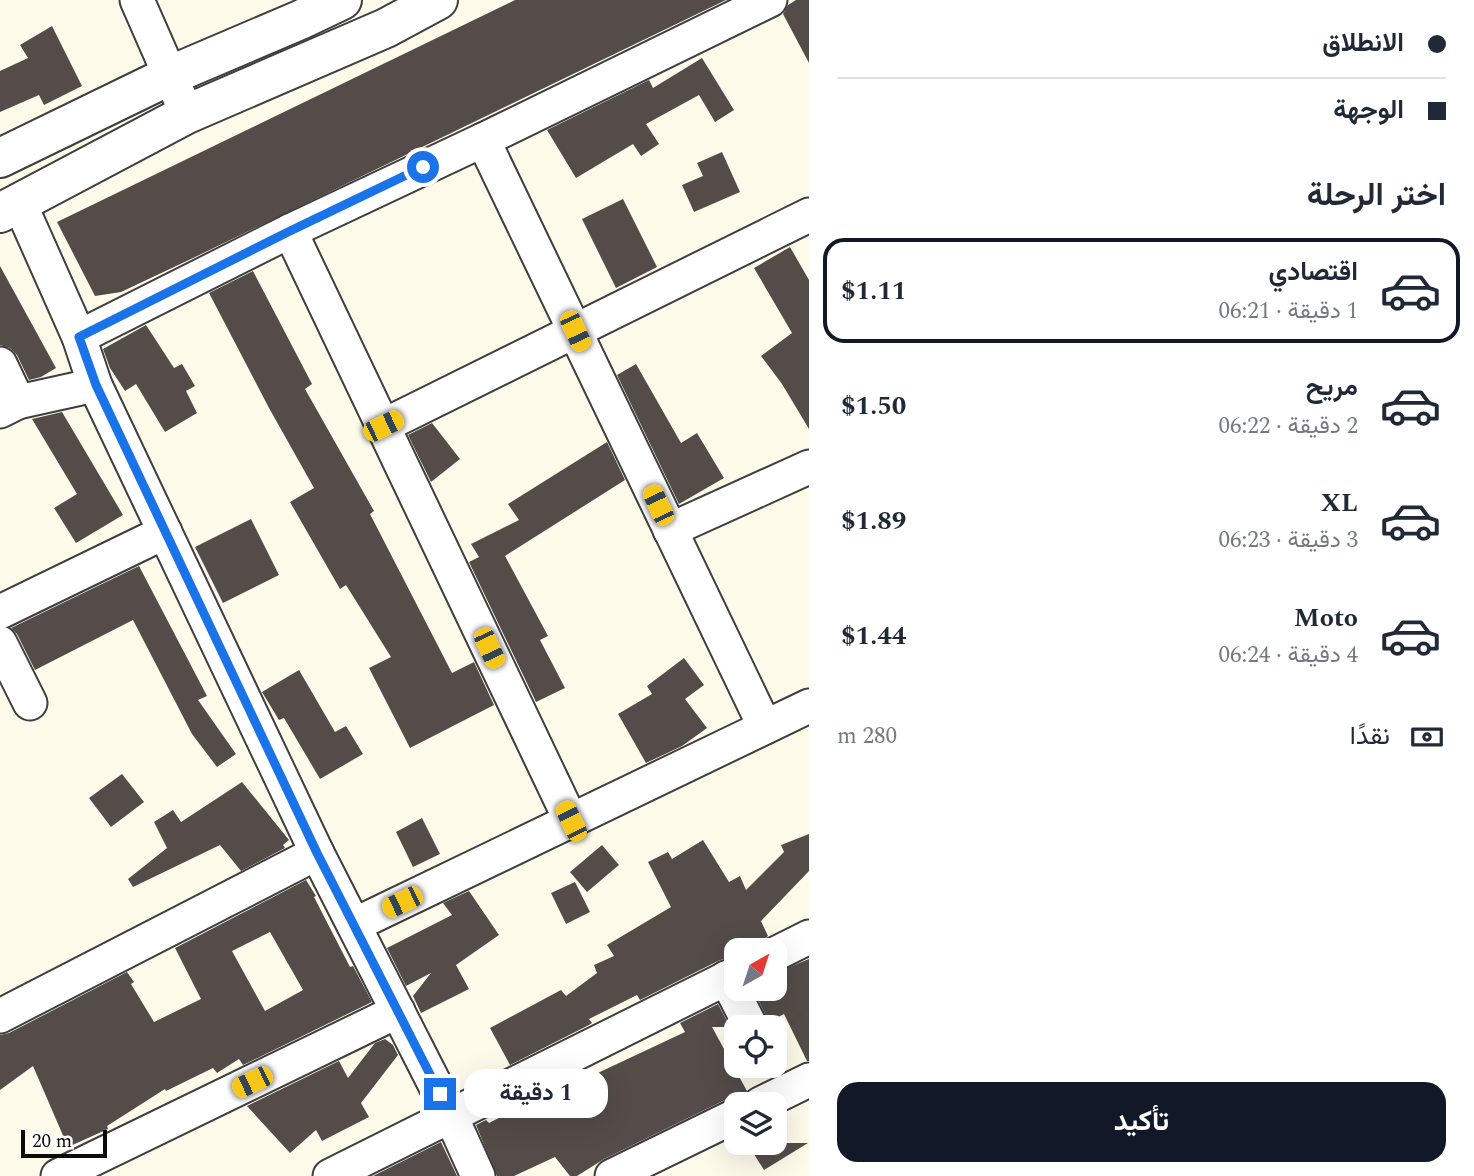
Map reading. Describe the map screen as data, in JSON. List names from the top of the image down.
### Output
{
  "scale_bar": "20 m",
  "north": "top right",
  "page": {
    "banner": ["الانطلاق", "الوجهة"],
    "heading": "اختر الرحلة",
    "list": [
      {
        "name": "اقتصادي",
        "note": "1 دقيقة · 06:21",
        "value": "$1.11"
      },
      {
        "name": "مريح",
        "note": "2 دقيقة · 06:22",
        "value": "$1.50"
      },
      {
        "name": "XL",
        "note": "3 دقيقة · 06:23",
        "value": "$1.89"
      },
      {
        "name": "Moto",
        "note": "4 دقيقة · 06:24",
        "value": "$1.44"
      }
    ],
    "pay": ["نقدًا", "280 m"],
    "buttons": "تأكيد",
    "bubble": "1 دقيقة",
    "scale": "20 m"
  }
}
